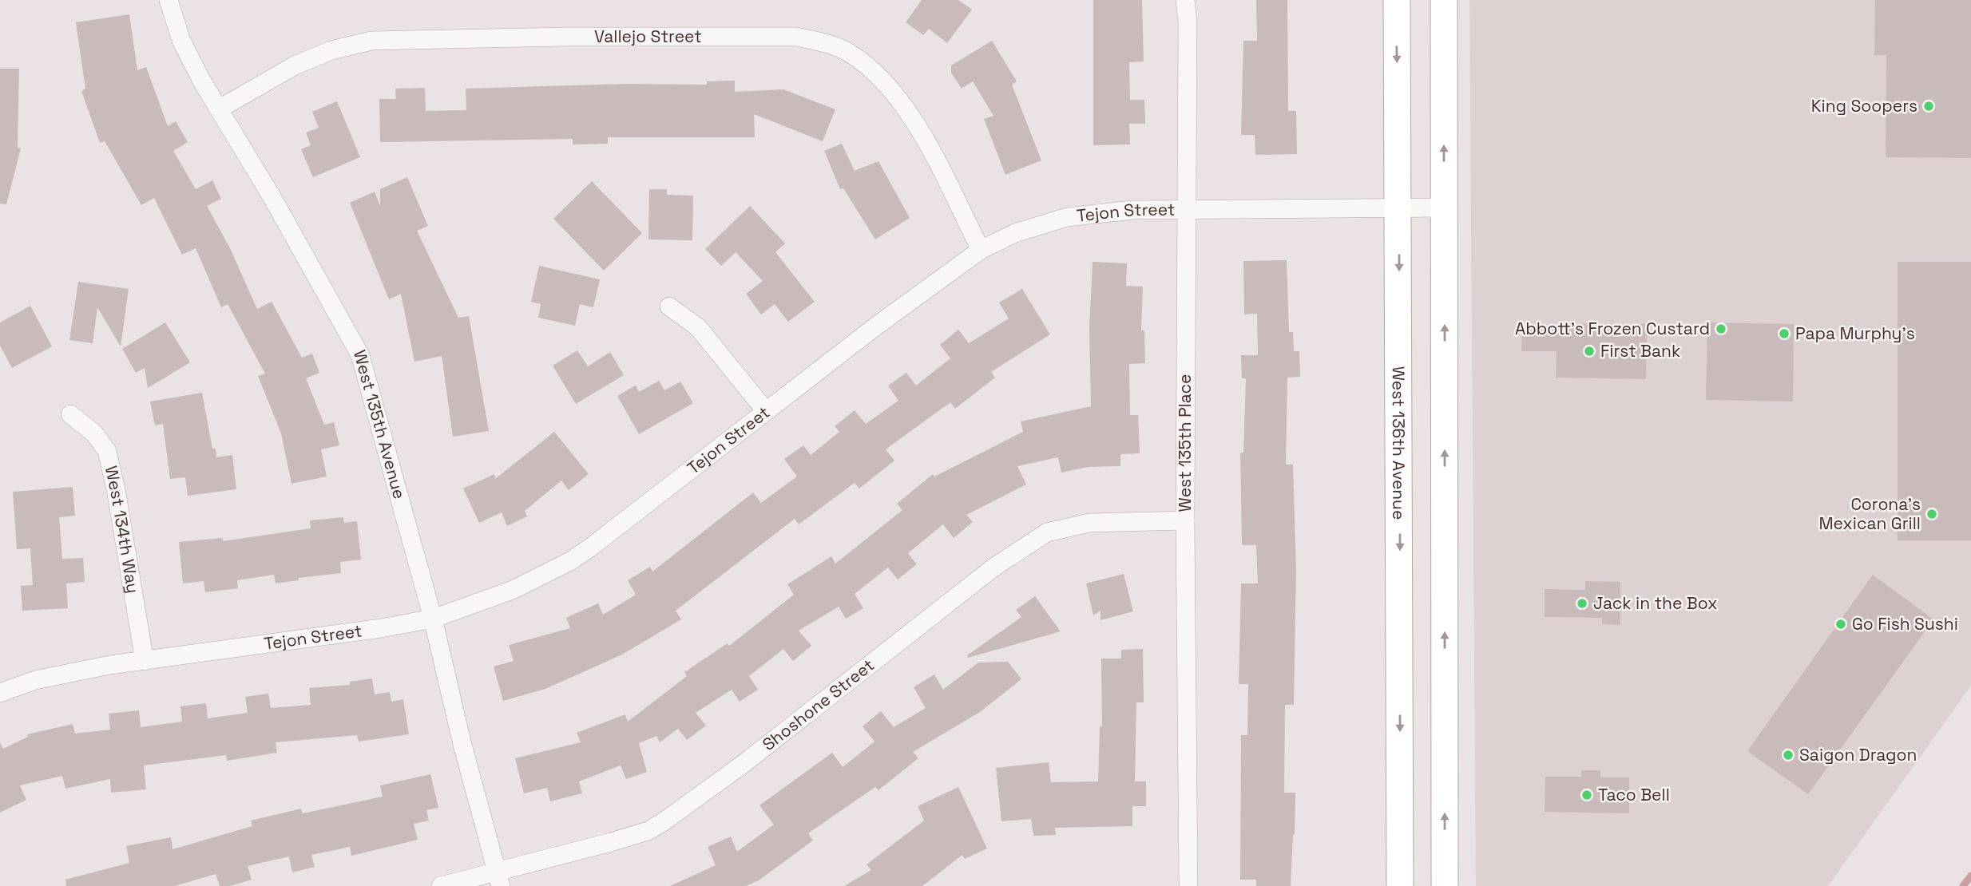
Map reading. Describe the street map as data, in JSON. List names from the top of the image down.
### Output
{
  "streets": {
    "main road": ["West 136th Avenue"],
    "street": [
      "Vallejo Street",
      "Tejon Street",
      "West 135th Avenue",
      "West 135th Place",
      "West 134th Way",
      "Shoshone Street"
    ]
  },
  "crossings": [
    ["Vallejo Street", "Tejon Street"],
    ["Vallejo Street", "West 135th Avenue"],
    ["Tejon Street", "West 135th Avenue"],
    ["Tejon Street", "West 135th Place"],
    ["Tejon Street", "West 136th Avenue"],
    ["Tejon Street", "West 134th Way"],
    ["West 135th Avenue", "Shoshone Street"],
    ["West 135th Place", "Shoshone Street"]
  ],
  "places": [
    "King Soopers",
    "Abbott's Frozen Custard",
    "Papa Murphy's",
    "First Bank",
    "Corona's Mexican Grill",
    "Jack in the Box",
    "Go Fish Sushi",
    "Saigon Dragon",
    "Taco Bell"
  ]
}
